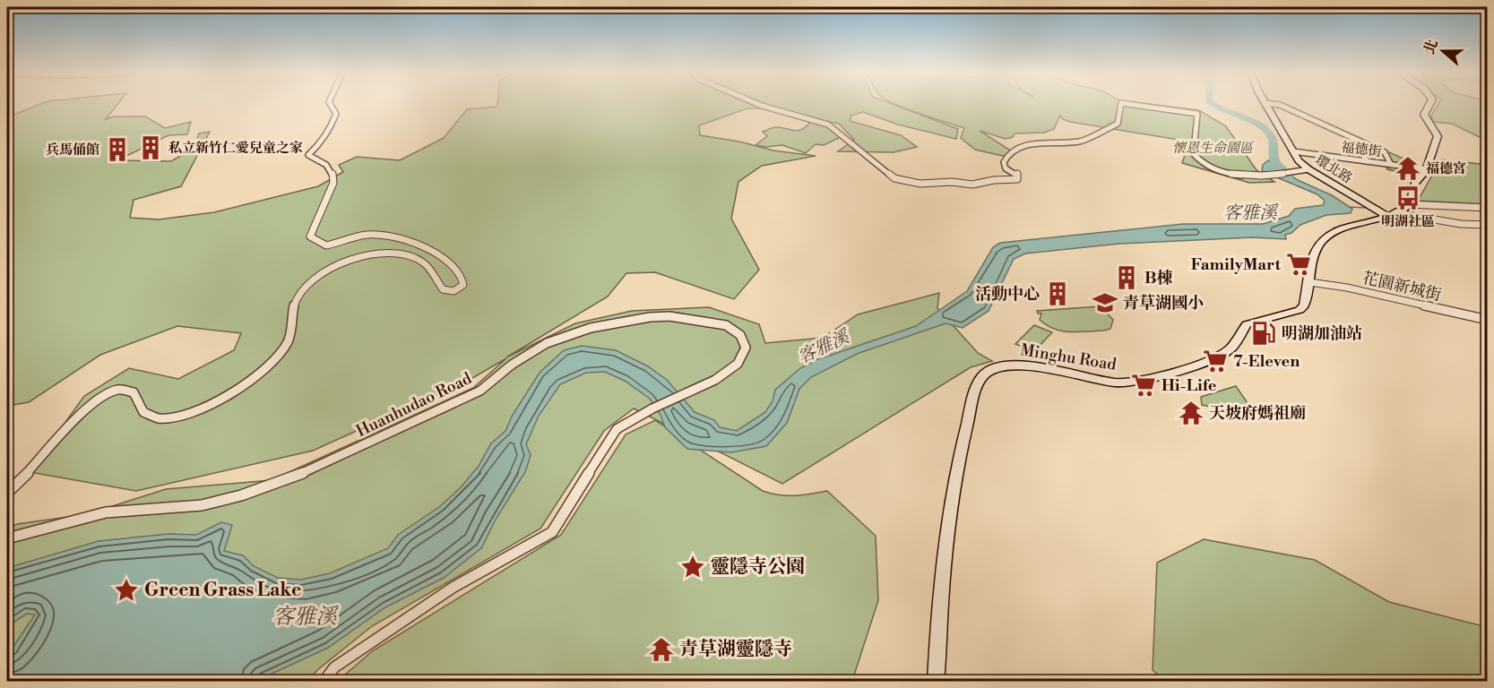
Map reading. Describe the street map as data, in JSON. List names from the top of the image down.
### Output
{
  "streets": {
    "street": [
      "福德街",
      "環北路",
      "花園新城街",
      "Minghu Road",
      "Huanhudao Road"
    ]
  },
  "crossings": [
    ["福德街", "環北路"],
    ["環北路", "Minghu Road"],
    ["花園新城街", "Minghu Road"]
  ],
  "water": ["客雅溪"],
  "parks": ["懷恩生命園區"],
  "places": {
    "building": [
      "私立新竹仁愛兒童之家",
      "兵馬俑館",
      "B棟",
      "活動中心"
    ],
    "temple": ["福德宮", "天坡府媽祖廟", "青草湖靈隱寺"],
    "bus stop": ["明湖社區"],
    "supermarket": ["FamilyMart", "7-Eleven", "Hi-Life"],
    "school or university": ["青草湖國小"],
    "fuel station": ["明湖加油站"],
    "place": ["靈隱寺公園", "Green Grass Lake"]
  },
  "north": "left"
}
